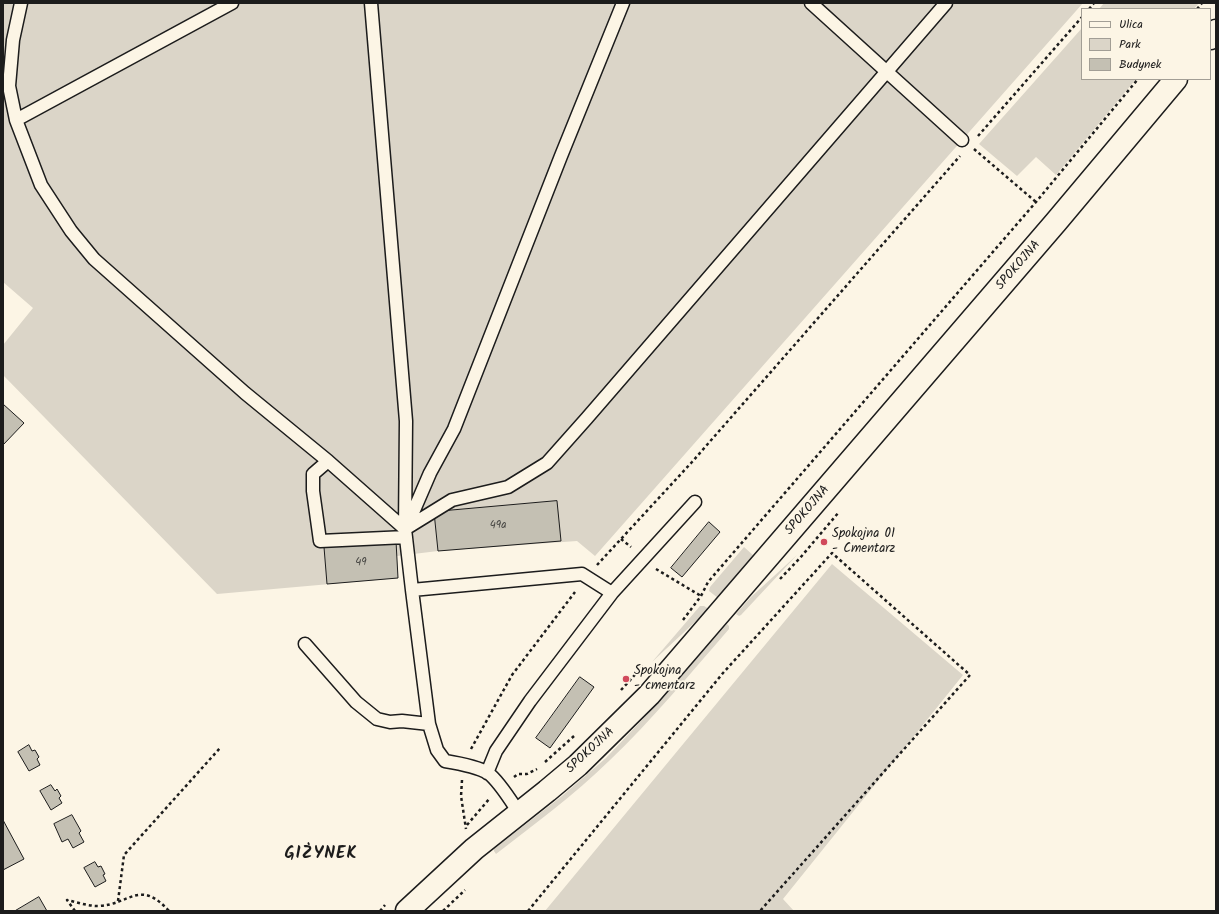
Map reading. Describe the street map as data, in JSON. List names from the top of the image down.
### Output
{
  "streets": {
    "street": ["SPOKOJNA"]
  },
  "districts": ["GIŻYNEK"],
  "places": ["Spokojna 01 - Cmentarz", "Spokojna - cmentarz"],
  "house_numbers": ["49a", "49"],
  "legend": ["Ulica", "Park", "Budynek"]
}
